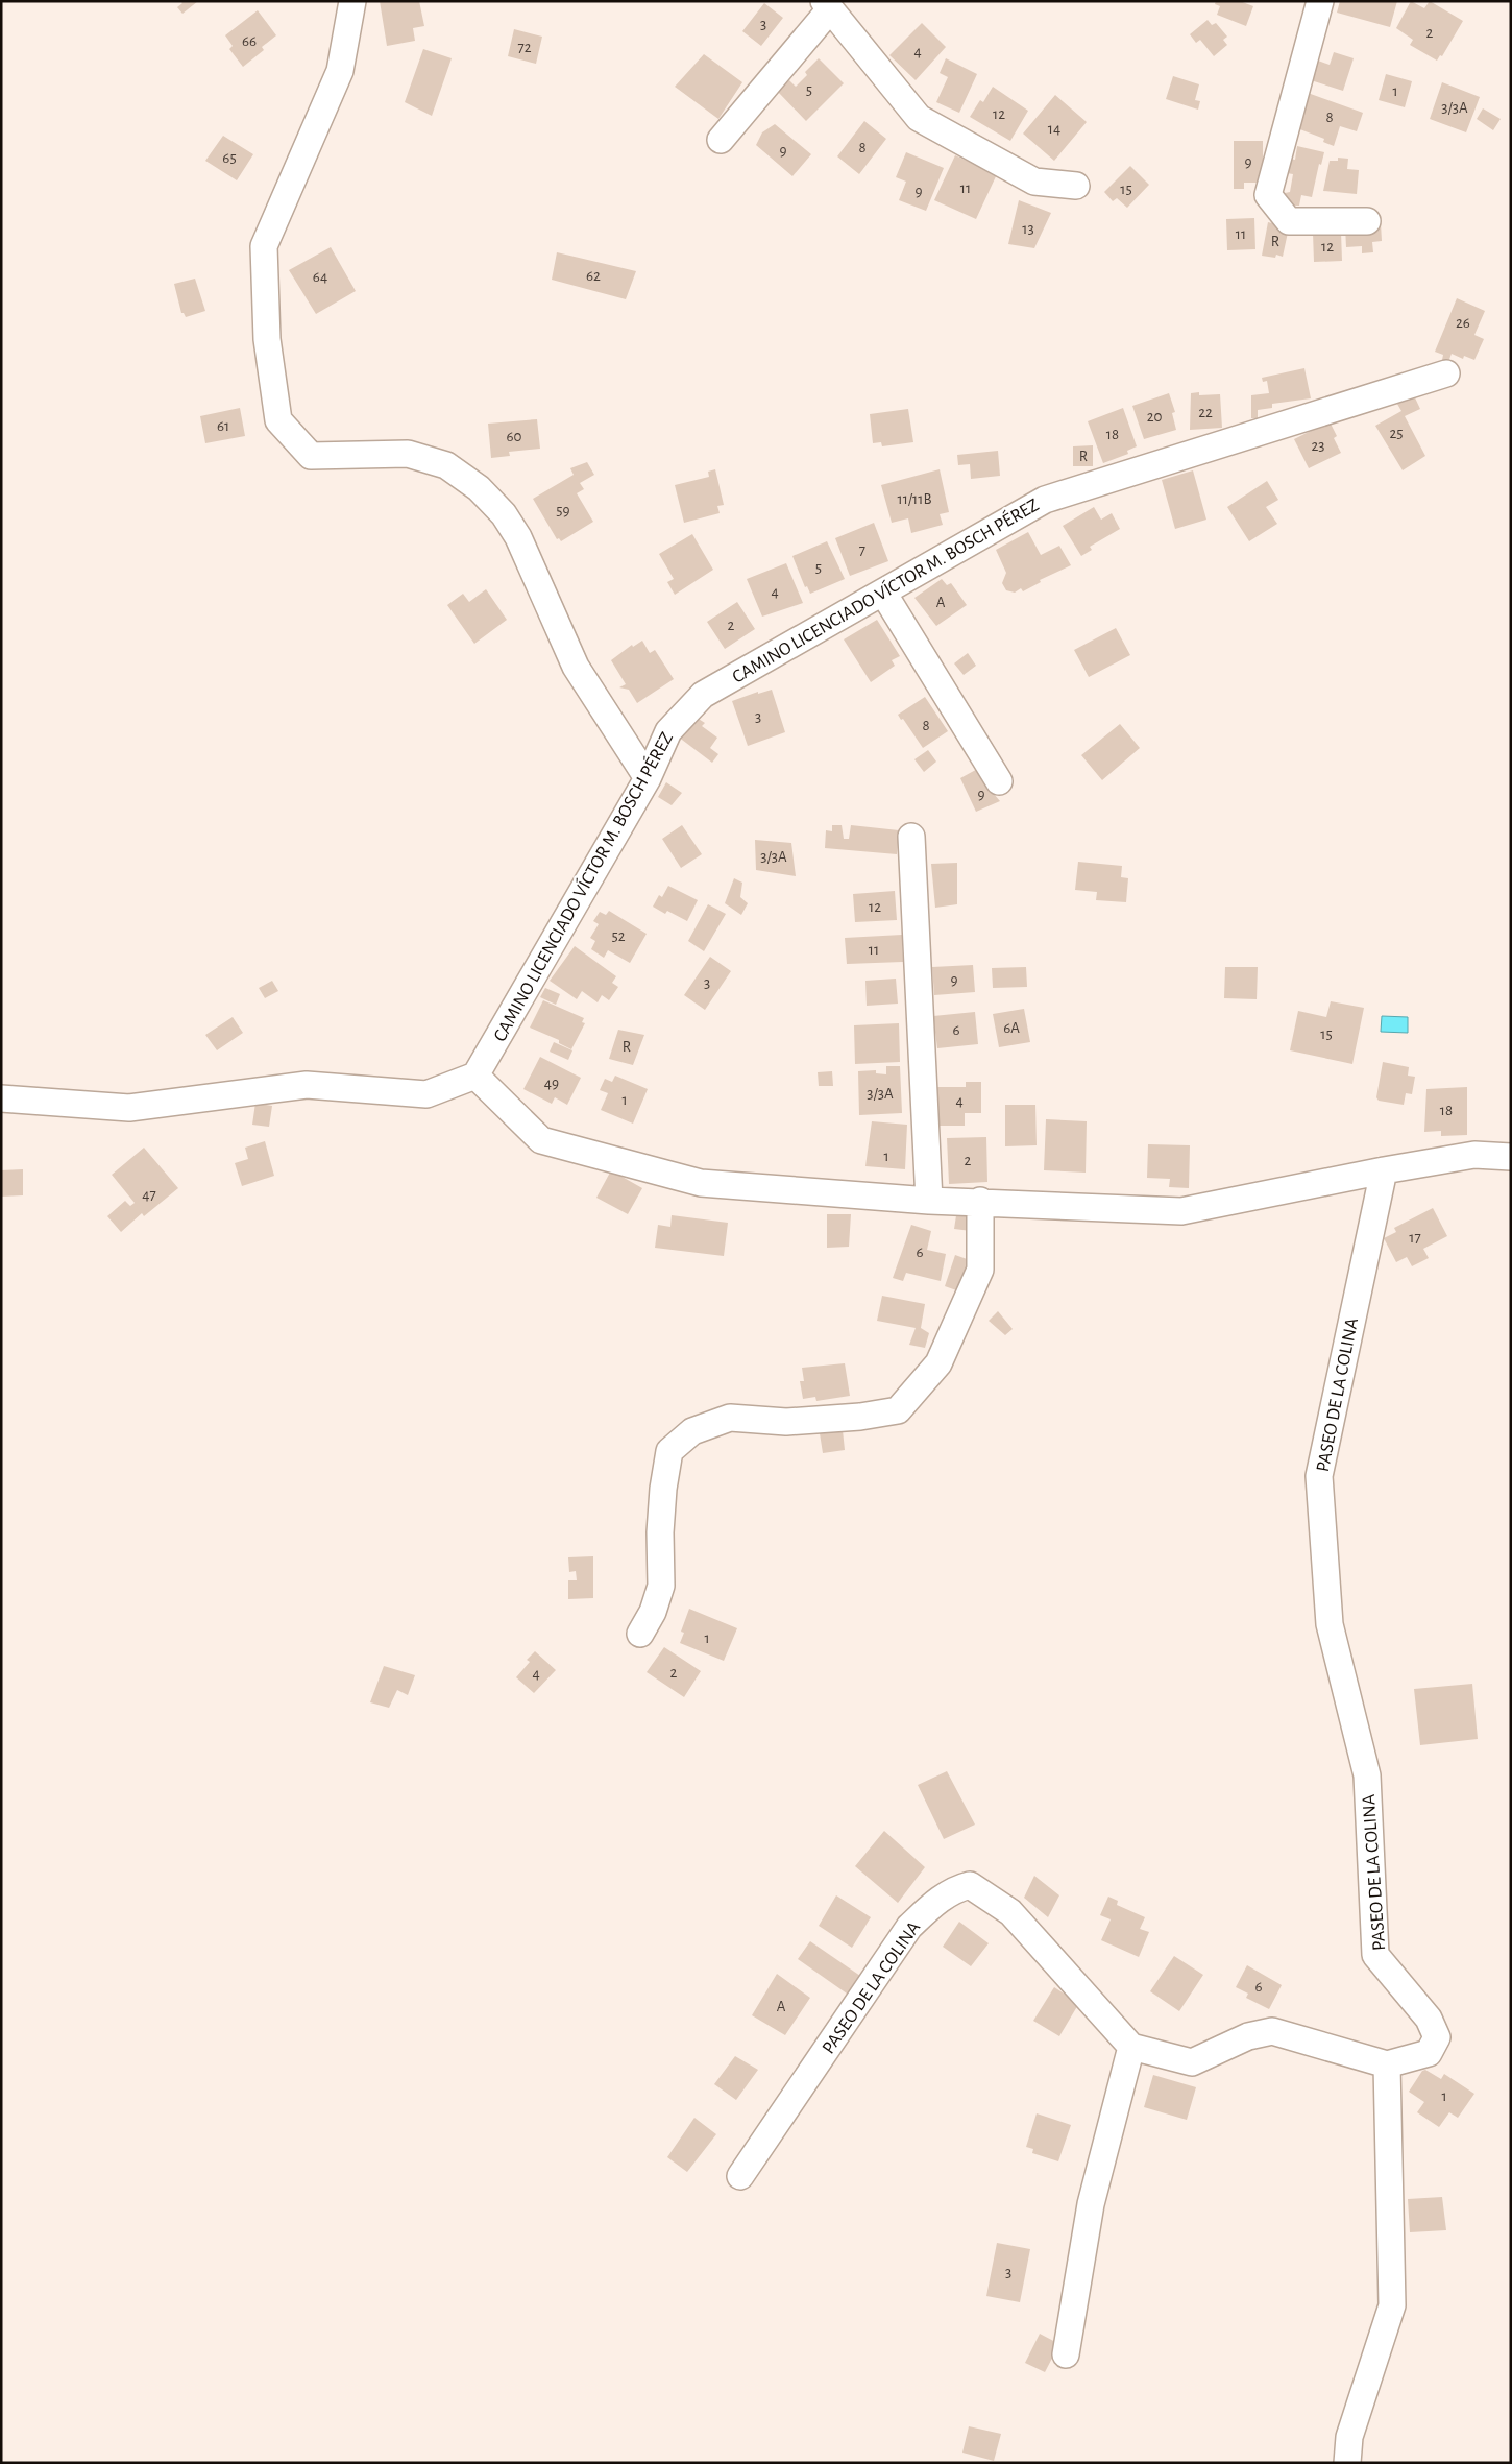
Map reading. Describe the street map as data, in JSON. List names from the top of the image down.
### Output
{
  "streets": {
    "street": ["CAMINO LICENCIADO VÍCTOR M. BOSCH PÉREZ", "PASEO DE LA COLINA"]
  },
  "house_numbers": [
    "3",
    "2",
    "66",
    "72",
    "4",
    "5",
    "1",
    "3/3A",
    "12",
    "8",
    "14",
    "8",
    "9",
    "65",
    "9",
    "11",
    "15",
    "9",
    "13",
    "11",
    "R",
    "12",
    "62",
    "64",
    "26",
    "22",
    "20",
    "61",
    "25",
    "18",
    "60",
    "23",
    "R",
    "11/11B",
    "59",
    "7",
    "5",
    "4",
    "A",
    "2",
    "3",
    "8",
    "9",
    "3/3A",
    "12",
    "52",
    "11",
    "9",
    "3",
    "6A",
    "6",
    "15",
    "R",
    "49",
    "3/3A",
    "1",
    "4",
    "18",
    "1",
    "2",
    "47",
    "17",
    "6",
    "1",
    "2",
    "4",
    "6",
    "A",
    "1",
    "3"
  ]
}
